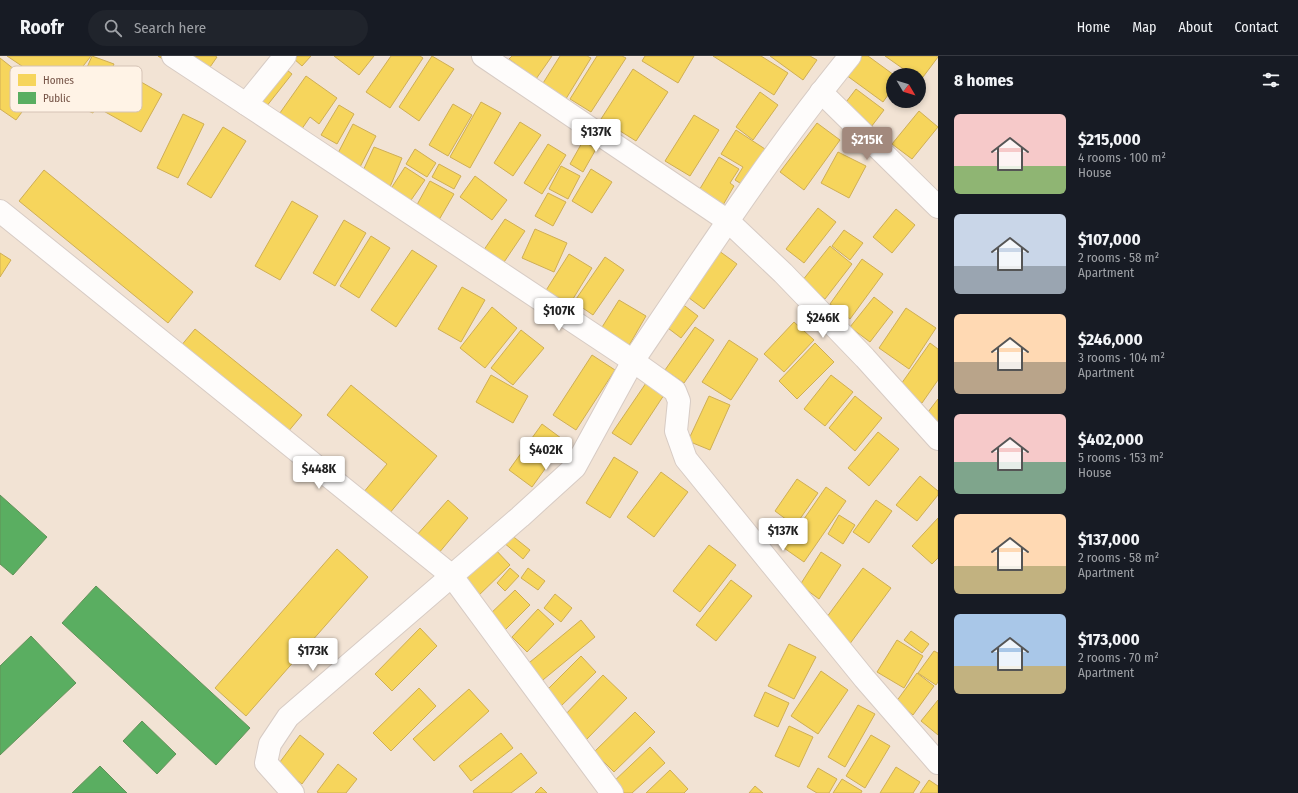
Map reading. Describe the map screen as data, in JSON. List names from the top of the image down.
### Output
{
  "legend": ["Homes", "Public"],
  "north": "bottom right",
  "page": {
    "header": "Roofr",
    "search": "Search here",
    "nav": [
      "Home",
      "Map",
      "About",
      "Contact"
    ],
    "heading": "8 homes",
    "list": [
      {
        "name": "$215,000",
        "note": "4 rooms · 100 m² · House"
      },
      {
        "name": "$107,000",
        "note": "2 rooms · 58 m² · Apartment"
      },
      {
        "name": "$246,000",
        "note": "3 rooms · 104 m² · Apartment"
      },
      {
        "name": "$402,000",
        "note": "5 rooms · 153 m² · House"
      },
      {
        "name": "$137,000",
        "note": "2 rooms · 58 m² · Apartment"
      },
      {
        "name": "$173,000",
        "note": "2 rooms · 70 m² · Apartment"
      }
    ],
    "price": [
      "$137K",
      "$215K",
      "$107K",
      "$246K",
      "$402K",
      "$448K",
      "$137K",
      "$173K"
    ]
  }
}
